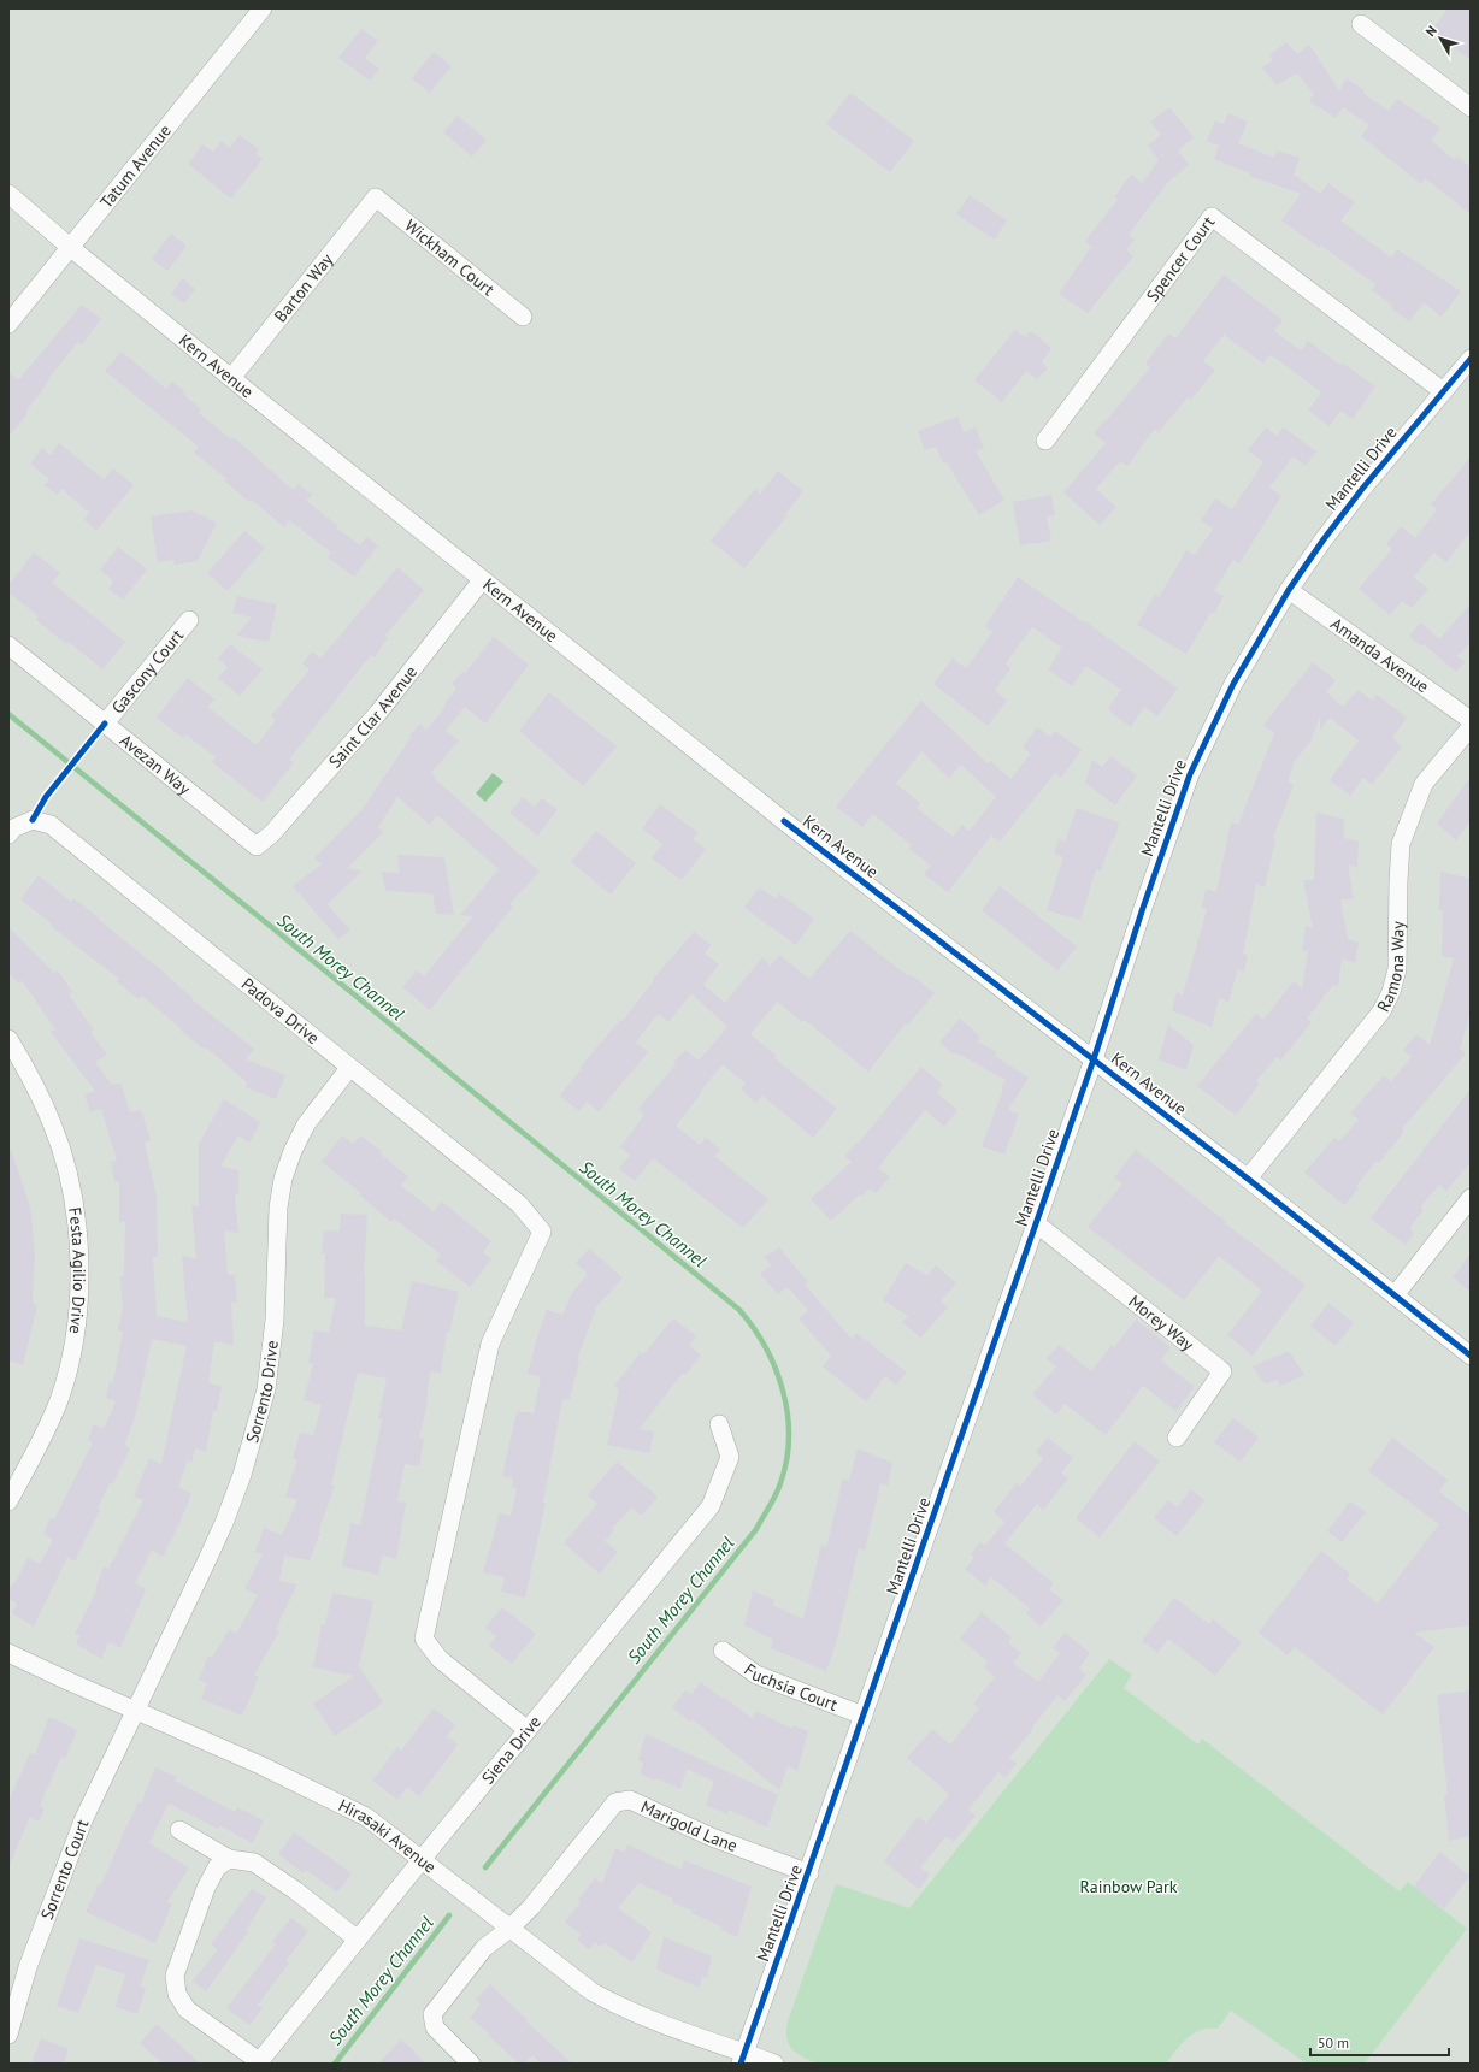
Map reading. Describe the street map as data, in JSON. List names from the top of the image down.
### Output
{
  "streets": {
    "street": [
      "Tatum Avenue",
      "Wickham Court",
      "Spencer Court",
      "Barton Way",
      "Kern Avenue",
      "Mantelli Drive",
      "Amanda Avenue",
      "Gascony Court",
      "Saint Clar Avenue",
      "Avezan Way",
      "Ramona Way",
      "Padova Drive",
      "Festa Agilio Drive",
      "Morey Way",
      "Sorrento Drive",
      "Fuchsia Court",
      "Siena Drive",
      "Marigold Lane",
      "Hirasaki Avenue",
      "Sorrento Court"
    ]
  },
  "crossings": [
    ["Tatum Avenue", "Kern Avenue"],
    ["Wickham Court", "Barton Way"],
    ["Spencer Court", "Mantelli Drive"],
    ["Barton Way", "Kern Avenue"],
    ["Kern Avenue", "Mantelli Drive"],
    ["Kern Avenue", "Saint Clar Avenue"],
    ["Kern Avenue", "Ramona Way"],
    ["Mantelli Drive", "Amanda Avenue"],
    ["Mantelli Drive", "Morey Way"],
    ["Mantelli Drive", "Fuchsia Court"],
    ["Mantelli Drive", "Marigold Lane"],
    ["Mantelli Drive", "Hirasaki Avenue"],
    ["Gascony Court", "Avezan Way"],
    ["Saint Clar Avenue", "Avezan Way"],
    ["Padova Drive", "Sorrento Drive"],
    ["Padova Drive", "Siena Drive"],
    ["Sorrento Drive", "Hirasaki Avenue"],
    ["Sorrento Drive", "Sorrento Court"],
    ["Siena Drive", "Hirasaki Avenue"],
    ["Marigold Lane", "Hirasaki Avenue"],
    ["Hirasaki Avenue", "Sorrento Court"]
  ],
  "water": ["South Morey Channel"],
  "parks": ["Rainbow Park"],
  "scale_bar": "50 m",
  "north": "top left"
}
